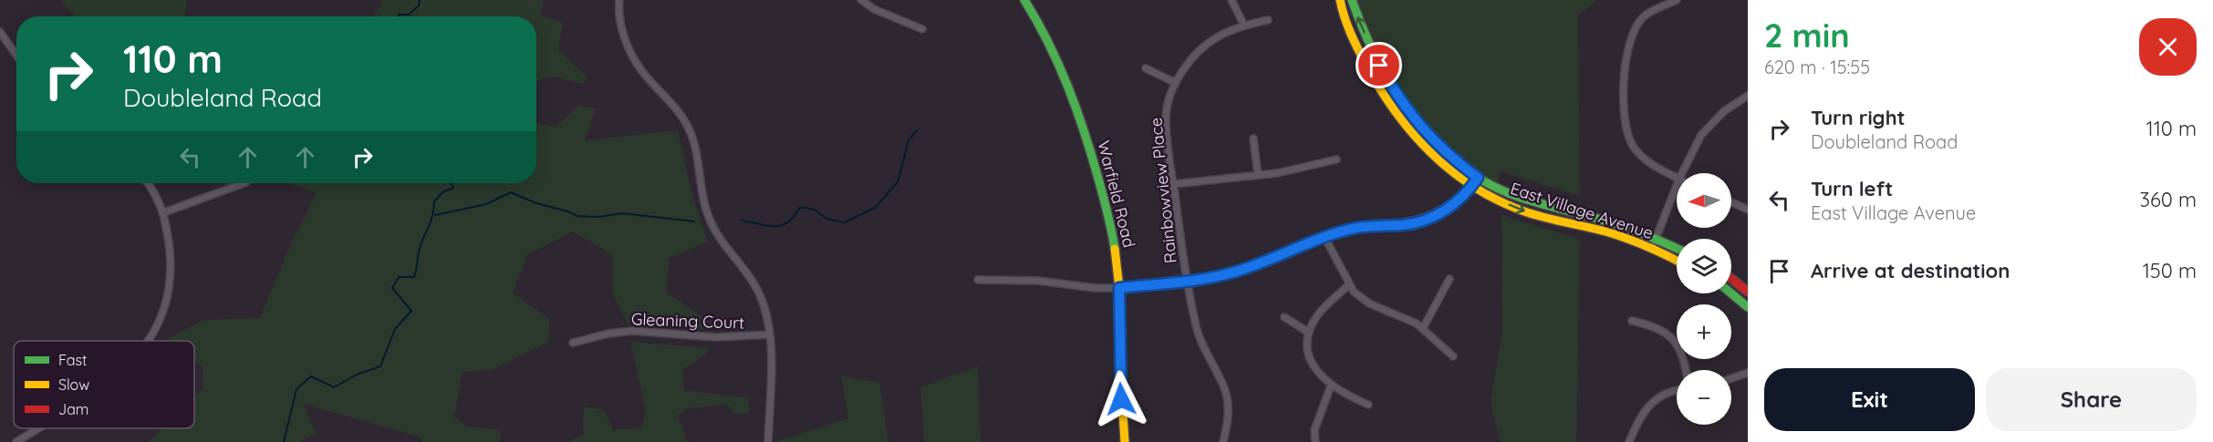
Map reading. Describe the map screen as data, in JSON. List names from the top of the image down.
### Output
{
  "streets": {
    "street": [
      "Rainbowview Place",
      "Warfield Road",
      "East Village Avenue",
      "Gleaning Court"
    ]
  },
  "legend": ["Fast", "Slow", "Jam"],
  "north": "left",
  "page": {
    "heading": ["2 min", "620 m · 15:55"],
    "turn": ["110 m", "Doubleland Road"],
    "list": [
      {
        "name": "Turn right",
        "note": "Doubleland Road",
        "value": "110 m"
      },
      {
        "name": "Turn left",
        "note": "East Village Avenue",
        "value": "360 m"
      },
      {
        "name": "Arrive at destination",
        "value": "150 m"
      }
    ],
    "map_buttons": ["+", "−"],
    "buttons": ["Exit", "Share"]
  }
}
